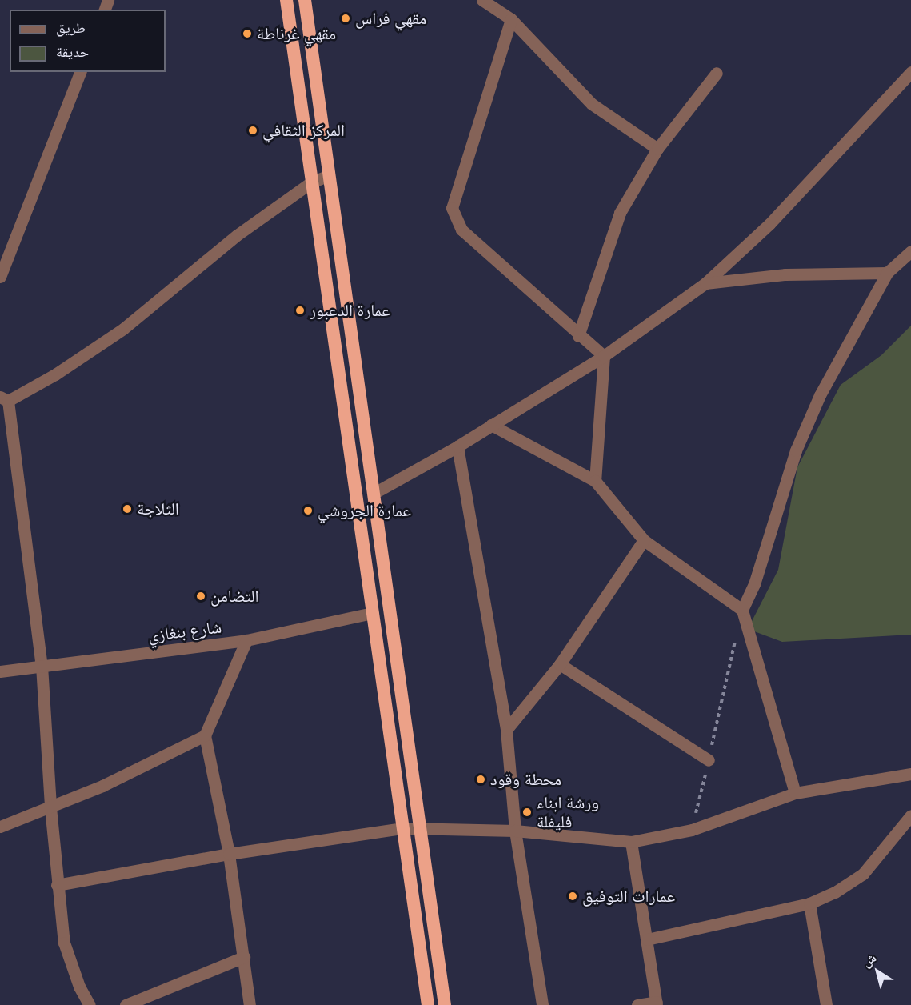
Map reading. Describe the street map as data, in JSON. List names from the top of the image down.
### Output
{
  "streets": {
    "street": ["شارع بنغازي"]
  },
  "places": [
    "مقهي فراس",
    "مقهي غرناطة",
    "المركز الثقافي",
    "عمارة الدعبور",
    "الثلاجة",
    "عمارة الجروشي",
    "التضامن",
    "محطة وقود",
    "ورشة ابناء فليفلة",
    "عمارات التوفيق"
  ],
  "legend": ["طريق", "حديقة"],
  "north": "top left"
}
